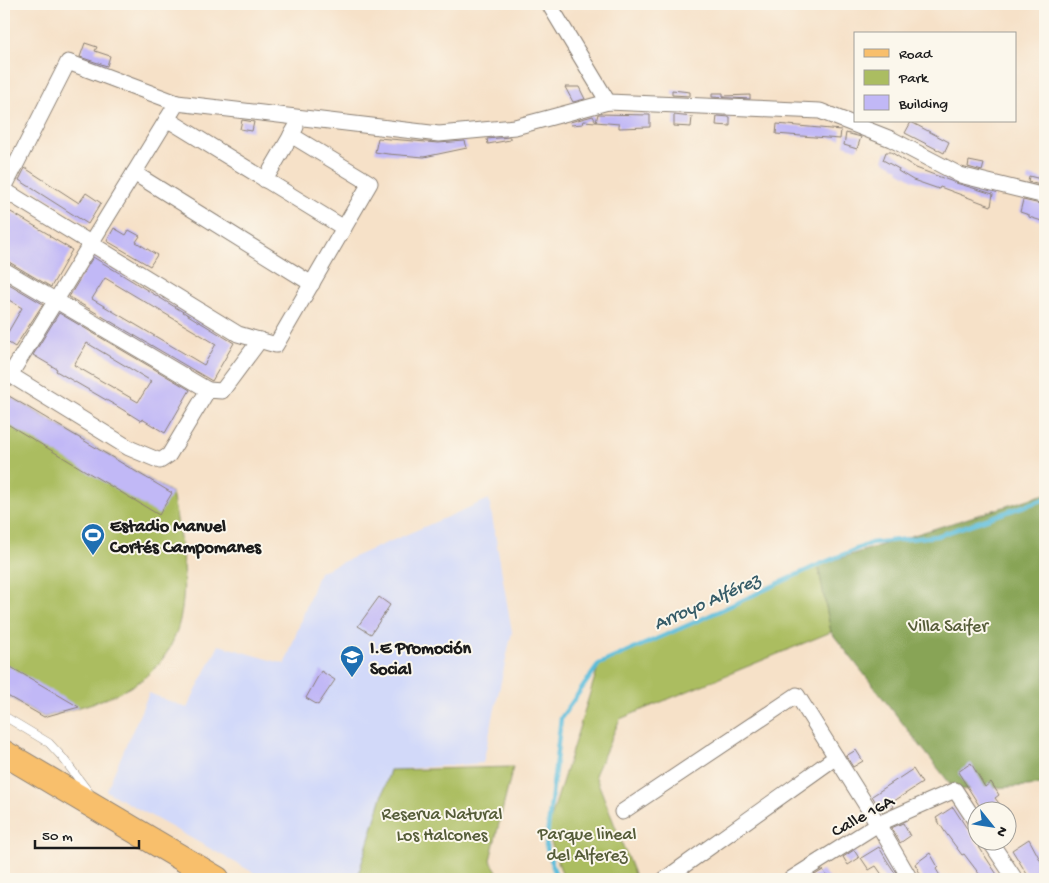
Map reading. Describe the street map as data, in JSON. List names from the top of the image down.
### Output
{
  "streets": {
    "street": ["Calle 16A"]
  },
  "water": ["Arroyo Alférez"],
  "parks": ["Villa Saifer", "Reserva Natural Los Halcones", "Parque lineal del Alferez"],
  "places": {
    "sports": ["Estadio Manuel Cortés Campomanes"],
    "school or university": ["I.E Promoción Social"]
  },
  "legend": ["Road", "Park", "Building"],
  "scale_bar": "50 m",
  "north": "bottom right"
}
